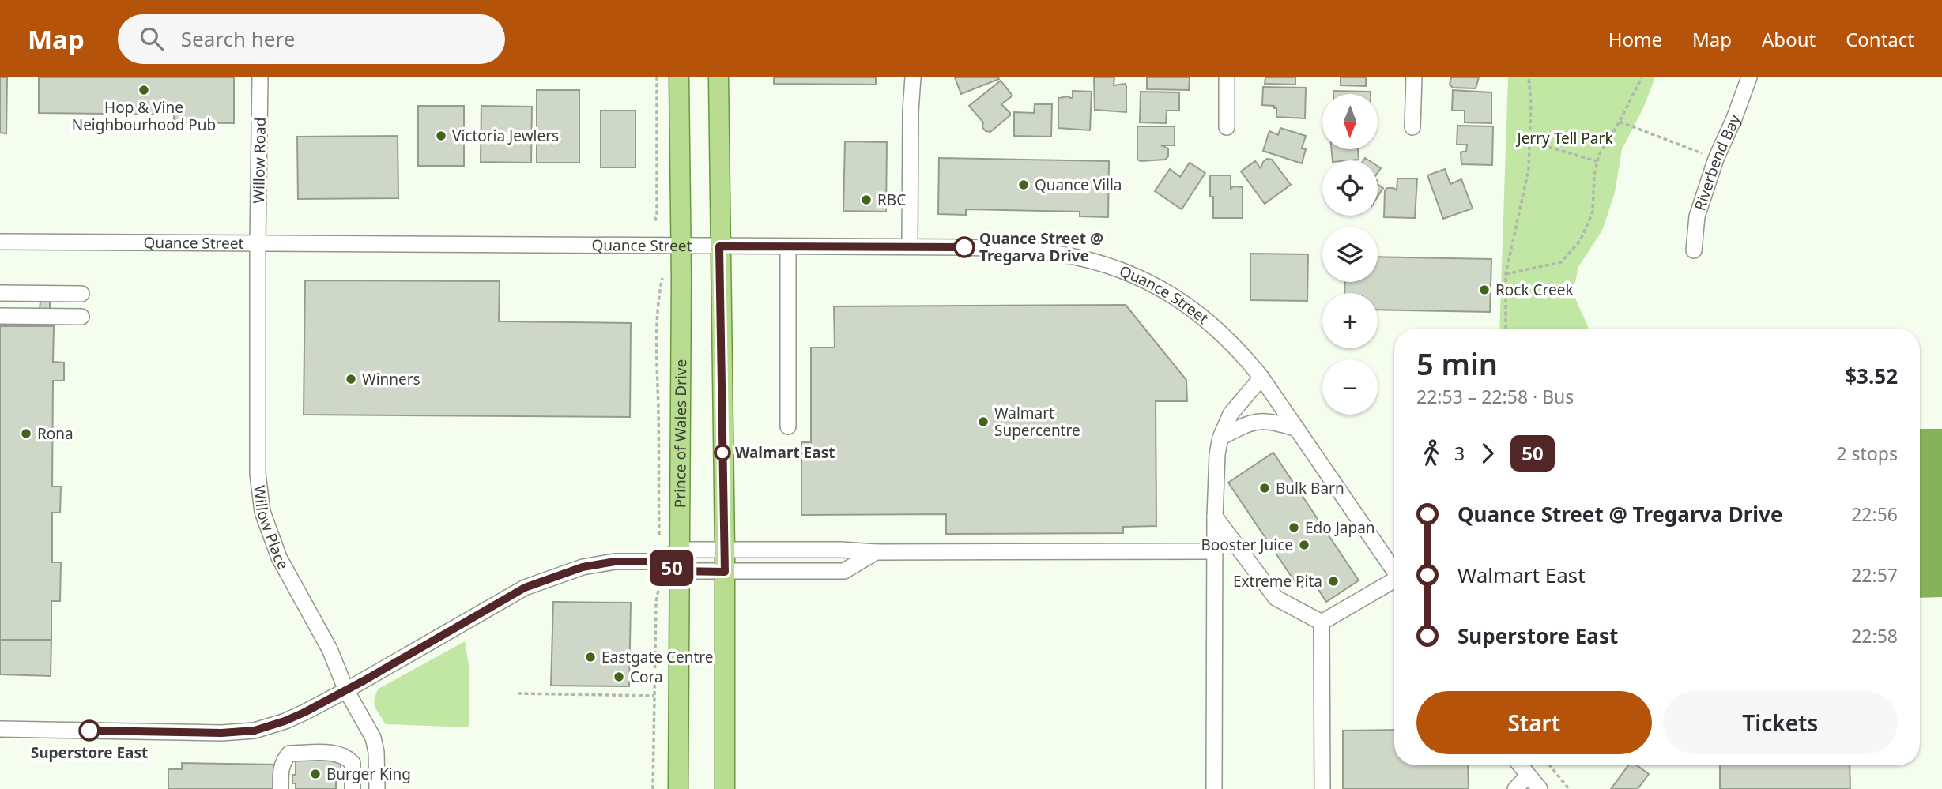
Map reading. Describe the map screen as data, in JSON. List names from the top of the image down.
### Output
{
  "streets": {
    "main road": ["Prince of Wales Drive"],
    "street": [
      "Willow Road",
      "Riverbend Bay",
      "Quance Street",
      "Willow Place"
    ]
  },
  "crossings": [
    ["Willow Road", "Quance Street"],
    ["Willow Road", "Willow Place"],
    ["Quance Street", "Prince of Wales Drive"],
    ["Quance Street", "Willow Place"]
  ],
  "parks": ["Jerry Tell Park"],
  "places": [
    "Hop & Vine Neighbourhood Pub",
    "Victoria Jewlers",
    "Quance Villa",
    "RBC",
    "Quance Street @ Tregarva Drive",
    "Rock Creek",
    "Winners",
    "Walmart Supercentre",
    "Rona",
    "Walmart East",
    "Bulk Barn",
    "Edo Japan",
    "Booster Juice",
    "Extreme Pita",
    "Eastgate Centre",
    "Cora",
    "Superstore East",
    "Burger King"
  ],
  "lines": ["bus line 50"],
  "north": "bottom",
  "page": {
    "header": "Map",
    "search": "Search here",
    "nav": [
      "Home",
      "Map",
      "About",
      "Contact"
    ],
    "on_map": "50",
    "map_buttons": ["+", "−"],
    "heading": ["5 min", "22:53 – 22:58 · Bus", "$3.52"],
    "legs": ["3", "50", "2 stops"],
    "list": [
      {
        "name": "Quance Street @ Tregarva Drive",
        "value": "22:56"
      },
      {
        "name": "Walmart East",
        "value": "22:57"
      },
      {
        "name": "Superstore East",
        "value": "22:58"
      }
    ],
    "buttons": ["Start", "Tickets"]
  }
}
